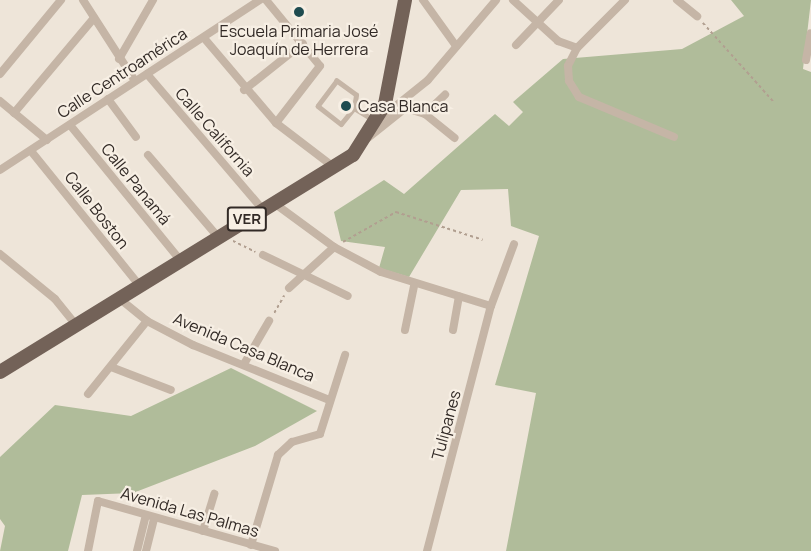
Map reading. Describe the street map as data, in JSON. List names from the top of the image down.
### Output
{
  "streets": {
    "main road": ["VER"],
    "street": [
      "Calle Centroamérica",
      "Calle California",
      "Calle Panamá",
      "Calle Boston",
      "Avenida Casa Blanca",
      "Tulipanes",
      "Avenida Las Palmas"
    ]
  },
  "crossings": [
    ["Calle Centroamérica", "Calle California"],
    ["Calle Centroamérica", "Calle Panamá"],
    ["Calle Centroamérica", "Calle Boston"],
    ["Calle California", "VER"],
    ["Calle California", "Tulipanes"],
    ["Calle Panamá", "VER"],
    ["Calle Boston", "VER"],
    ["VER", "Avenida Casa Blanca"]
  ],
  "places": ["Escuela Primaria José Joaquín de Herrera", "Casa Blanca"]
}
